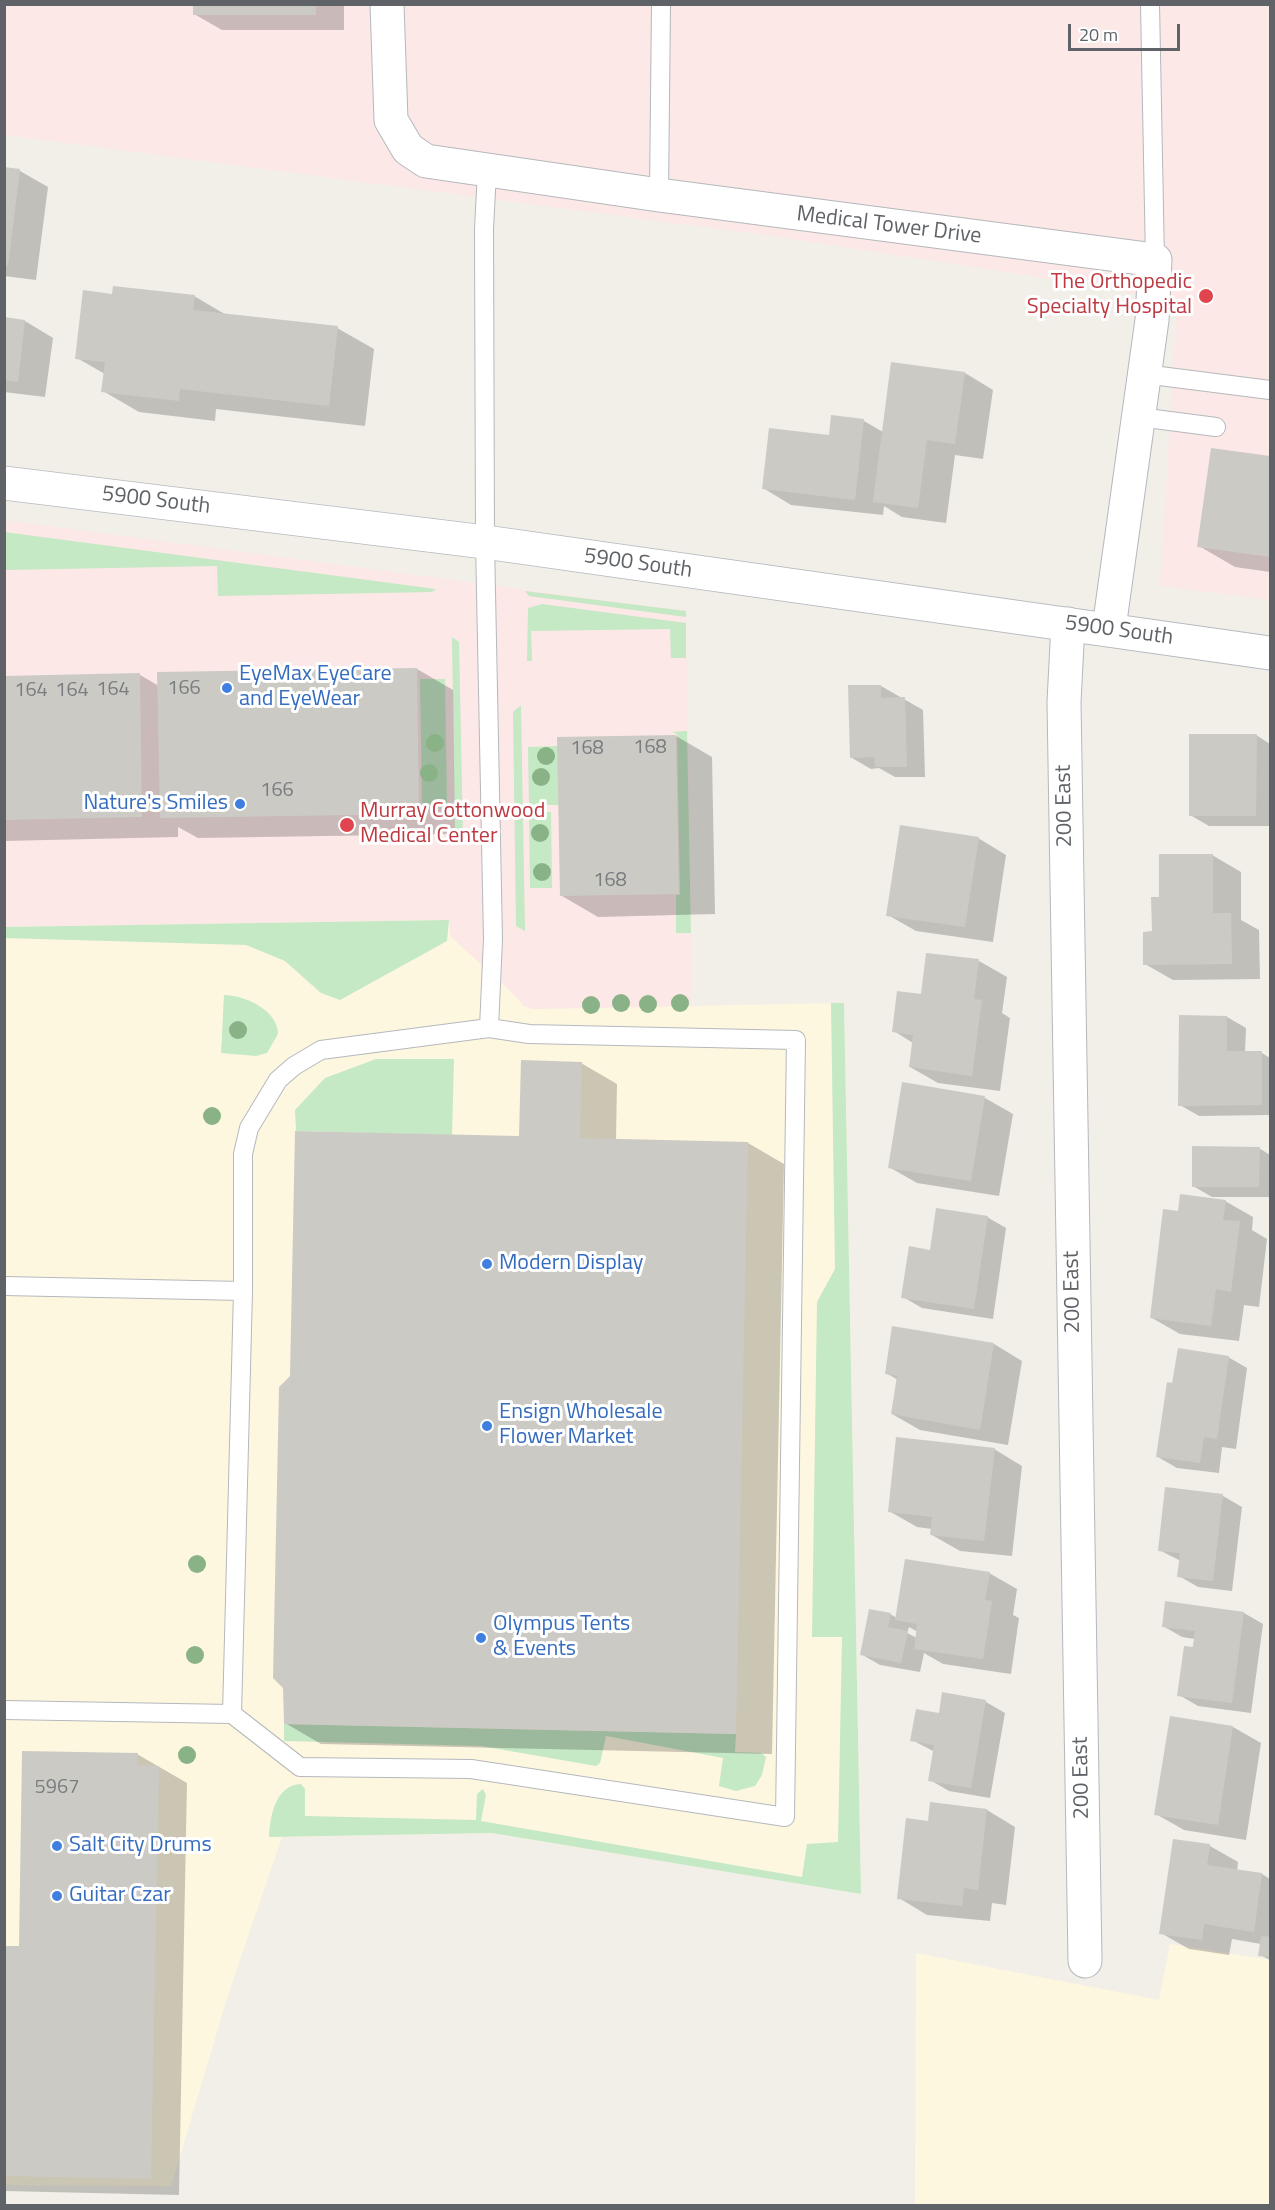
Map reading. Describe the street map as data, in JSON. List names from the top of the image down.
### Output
{
  "streets": {
    "street": ["Medical Tower Drive", "5900 South", "200 East"]
  },
  "crossings": [
    ["5900 South", "200 East"]
  ],
  "places": [
    "The Orthopedic Specialty Hospital",
    "EyeMax EyeCare and EyeWear",
    "Nature's Smiles",
    "Murray Cottonwood Medical Center",
    "Modern Display",
    "Ensign Wholesale Flower Market",
    "Olympus Tents & Events",
    "Salt City Drums",
    "Guitar Czar"
  ],
  "house_numbers": [
    "166",
    "164",
    "164",
    "164",
    "168",
    "168",
    "166",
    "168",
    "5967"
  ],
  "scale_bar": "20 m"
}
